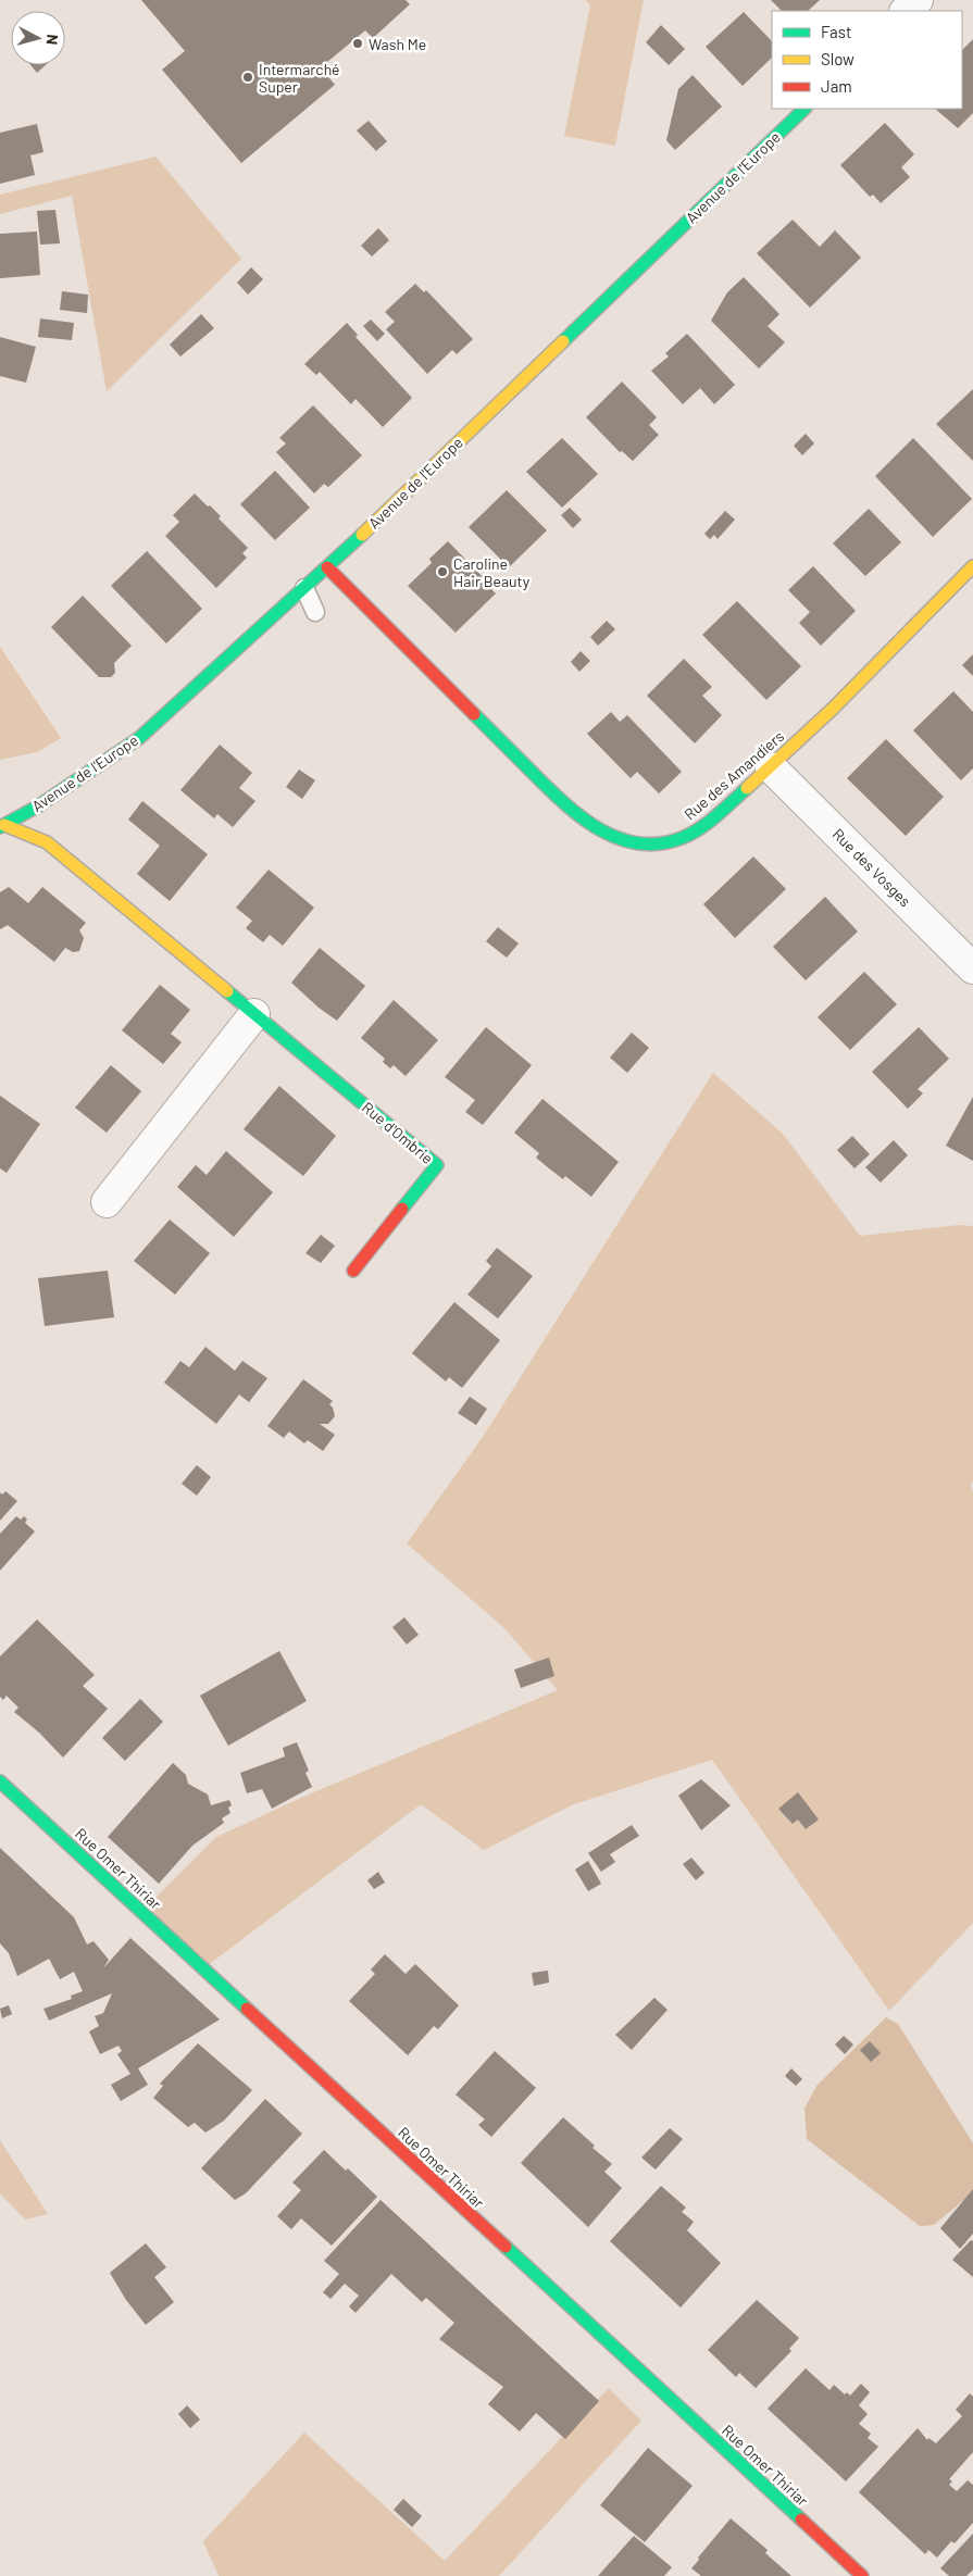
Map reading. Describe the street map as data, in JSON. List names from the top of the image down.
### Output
{
  "streets": {
    "street": [
      "Avenue de l'Europe",
      "Rue des Amandiers",
      "Rue des Vosges",
      "Rue d'Ombrie",
      "Rue Omer Thiriar"
    ]
  },
  "crossings": [
    ["Avenue de l'Europe", "Rue des Amandiers"],
    ["Avenue de l'Europe", "Rue d'Ombrie"],
    ["Rue des Amandiers", "Rue des Vosges"]
  ],
  "places": ["Wash Me", "Intermarché Super", "Caroline Hair Beauty"],
  "legend": ["Fast", "Slow", "Jam"],
  "north": "right"
}
